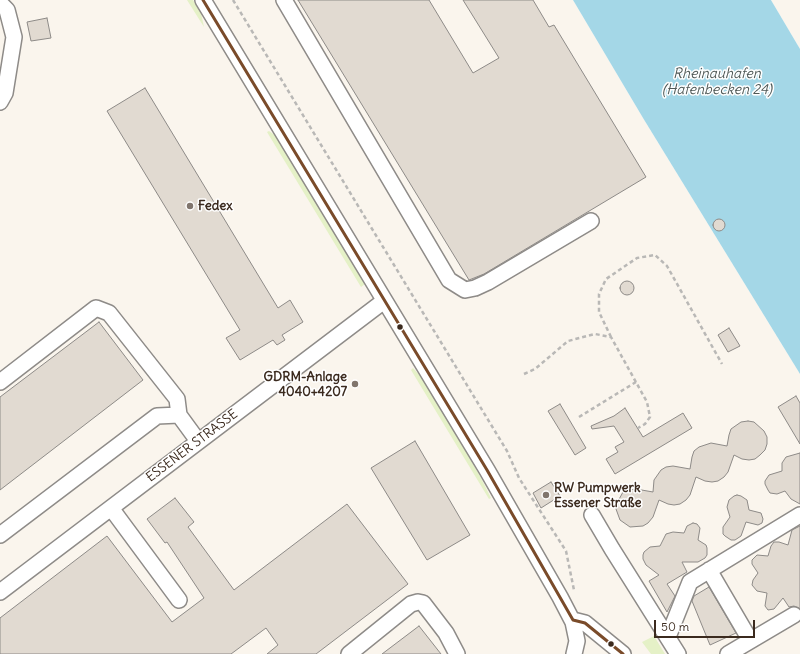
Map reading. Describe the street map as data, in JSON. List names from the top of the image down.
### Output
{
  "streets": {
    "street": ["ESSENER STRASSE"]
  },
  "water": ["Rheinauhafen (Hafenbecken 24)"],
  "places": ["Fedex", "GDRM-Anlage 4040+4207", "RW Pumpwerk Essener Straße"],
  "scale_bar": "50 m"
}
